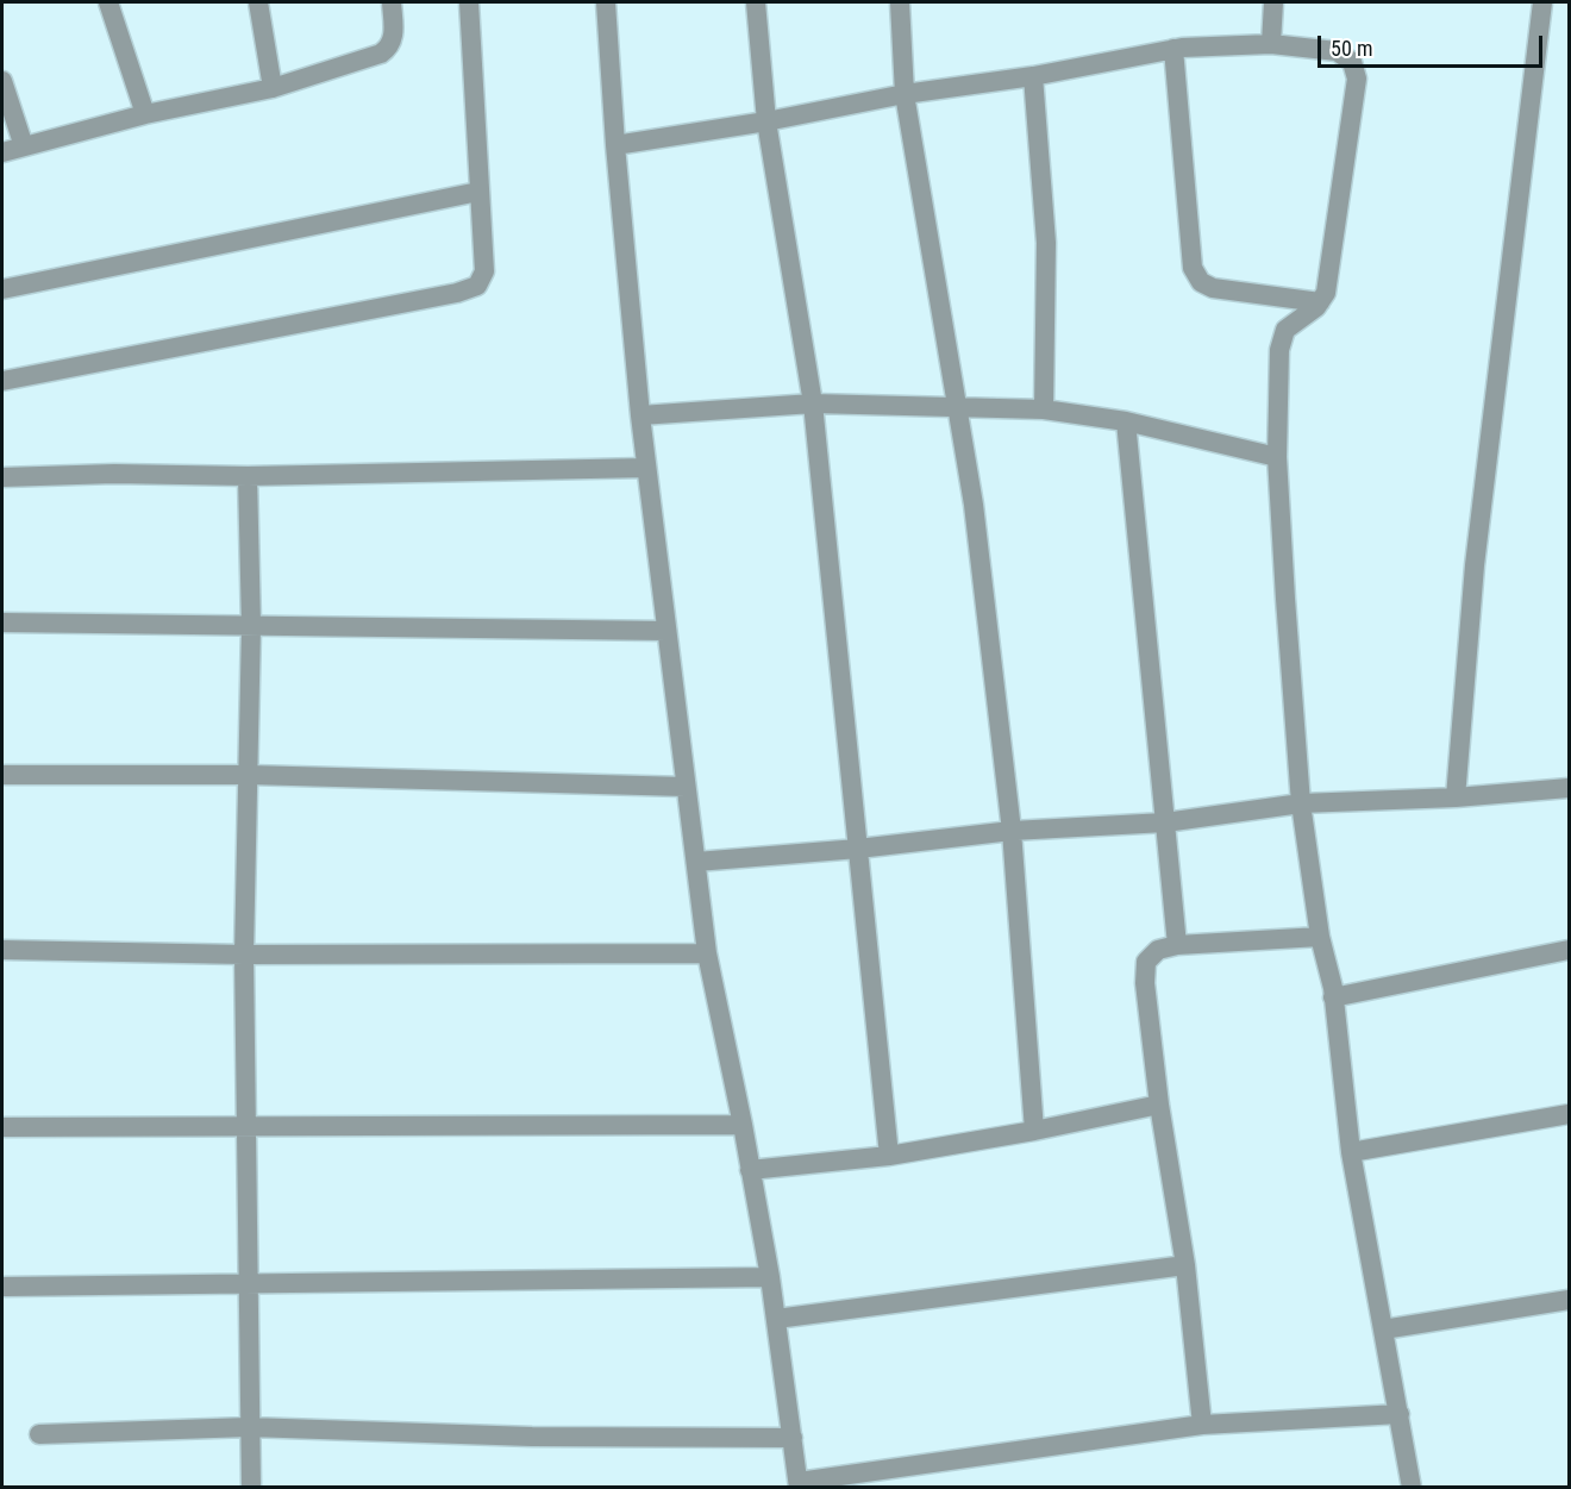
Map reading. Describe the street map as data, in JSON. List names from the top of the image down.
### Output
{
  "scale_bar": "50 m"
}
